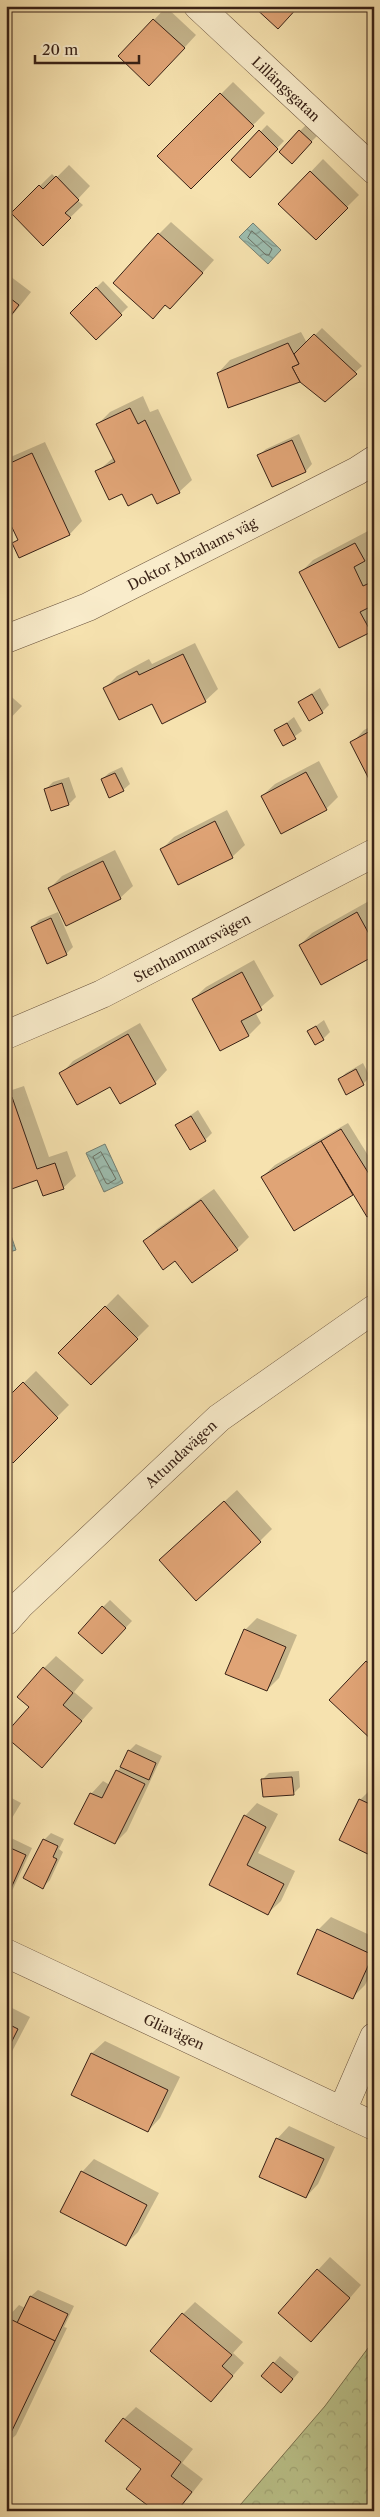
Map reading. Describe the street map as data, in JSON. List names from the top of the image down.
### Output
{
  "streets": {
    "street": [
      "Lillängsgatan",
      "Doktor Abrahams väg",
      "Stenhammarsvägen",
      "Attundavägen",
      "Gliavägen"
    ]
  },
  "scale_bar": "20 m"
}
